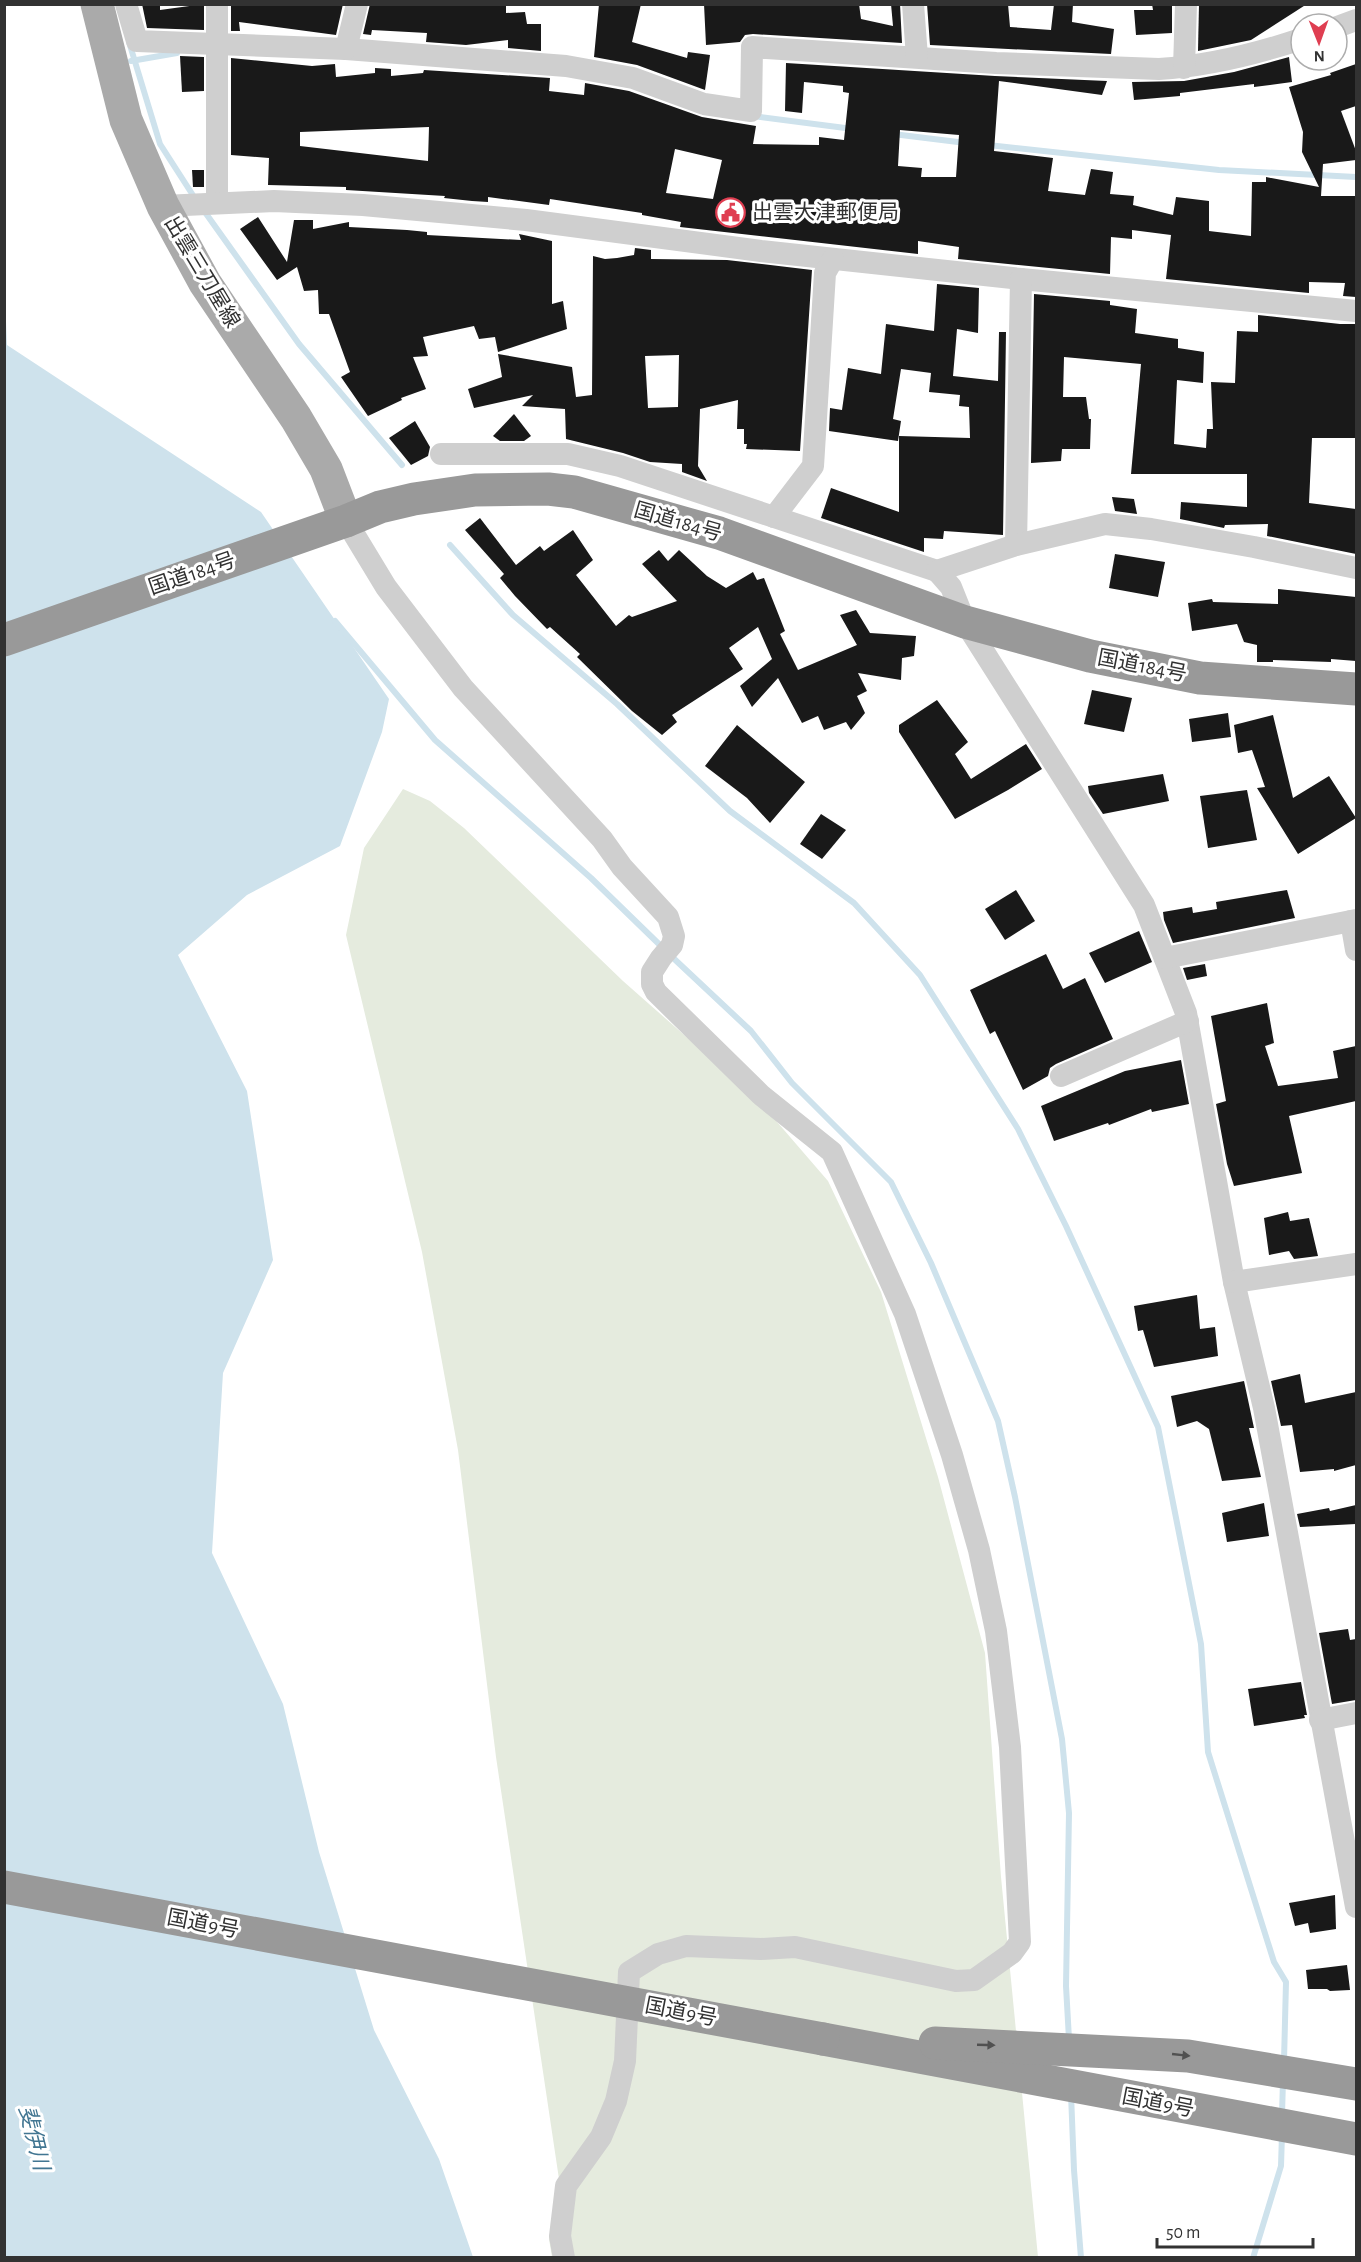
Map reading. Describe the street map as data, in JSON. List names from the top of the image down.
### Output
{
  "streets": {
    "highway": ["国道184号", "国道9号"],
    "main road": ["出雲三刀屋線"]
  },
  "crossings": [
    ["出雲三刀屋線", "国道184号"]
  ],
  "water": ["斐伊川"],
  "places": {
    "public building": ["出雲大津郵便局"]
  },
  "scale_bar": "50 m",
  "north": "bottom"
}
